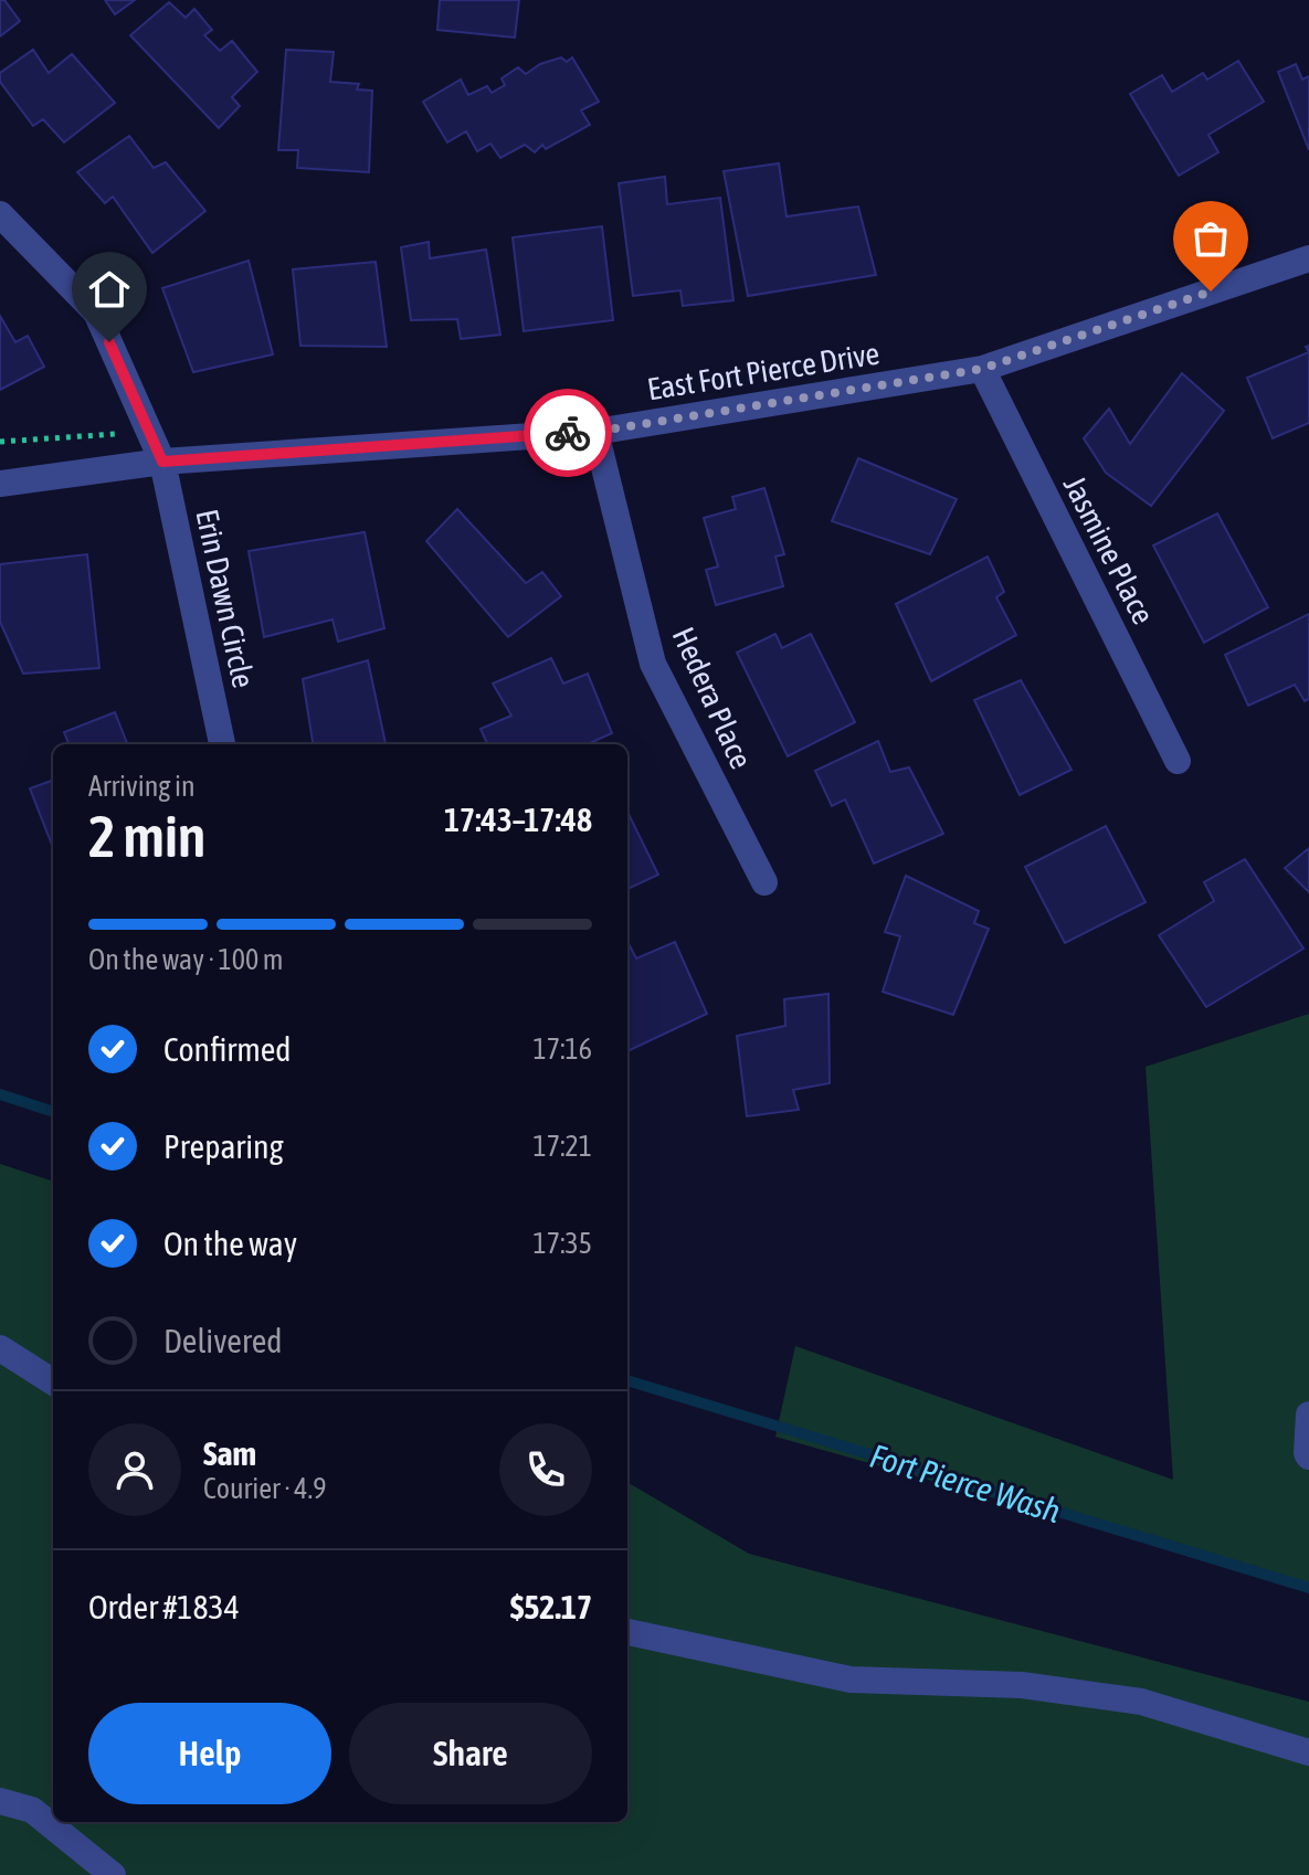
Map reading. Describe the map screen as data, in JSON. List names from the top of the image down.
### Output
{
  "streets": {
    "street": [
      "East Fort Pierce Drive",
      "Jasmine Place",
      "Erin Dawn Circle",
      "Hedera Place"
    ]
  },
  "crossings": [
    ["East Fort Pierce Drive", "Jasmine Place"],
    ["East Fort Pierce Drive", "Erin Dawn Circle"],
    ["East Fort Pierce Drive", "Hedera Place"]
  ],
  "water": ["Fort Pierce Wash"],
  "page": {
    "heading": ["2 min", "Arriving in", "17:43–17:48"],
    "panel": [
      "Sam",
      "Courier · 4.9",
      "Order #1834",
      "$52.17"
    ],
    "bar": "On the way · 100 m",
    "list": [
      ["Confirmed", "17:16"],
      ["Preparing", "17:21"],
      ["On the way", "17:35"],
      "Delivered"
    ],
    "buttons": ["Help", "Share"]
  }
}
